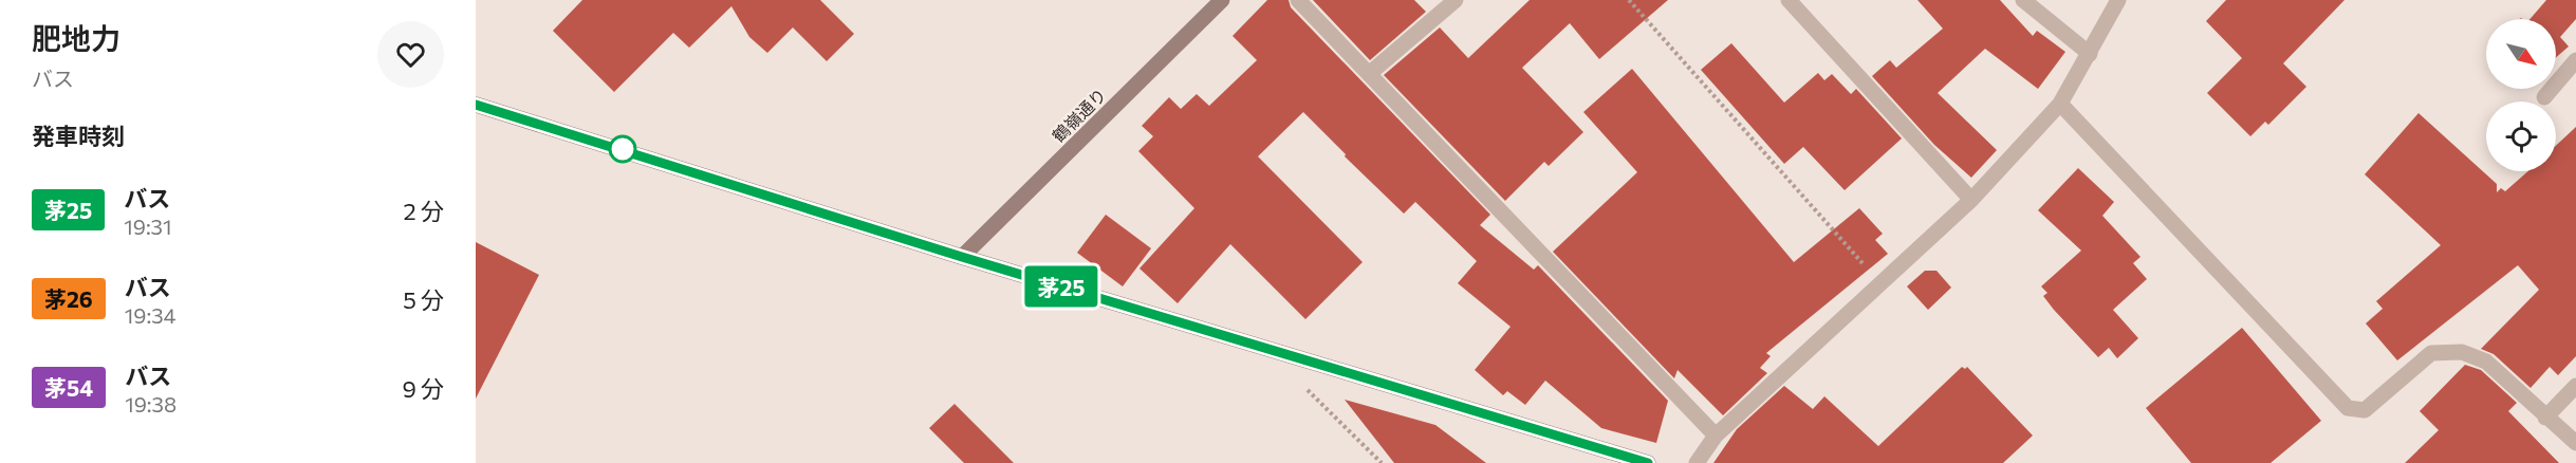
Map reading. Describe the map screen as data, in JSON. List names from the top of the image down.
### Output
{
  "streets": {
    "street": ["鶴嶺通り"]
  },
  "lines": ["bus line 茅25"],
  "north": "bottom right",
  "page": {
    "heading": [
      ["肥地力", "バス"],
      "発車時刻"
    ],
    "on_map": "茅25",
    "list": [
      {
        "mark": "茅25",
        "name": "バス",
        "note": "19:31",
        "value": "2 分"
      },
      {
        "mark": "茅26",
        "name": "バス",
        "note": "19:34",
        "value": "5 分"
      },
      {
        "mark": "茅54",
        "name": "バス",
        "note": "19:38",
        "value": "9 分"
      }
    ]
  }
}
